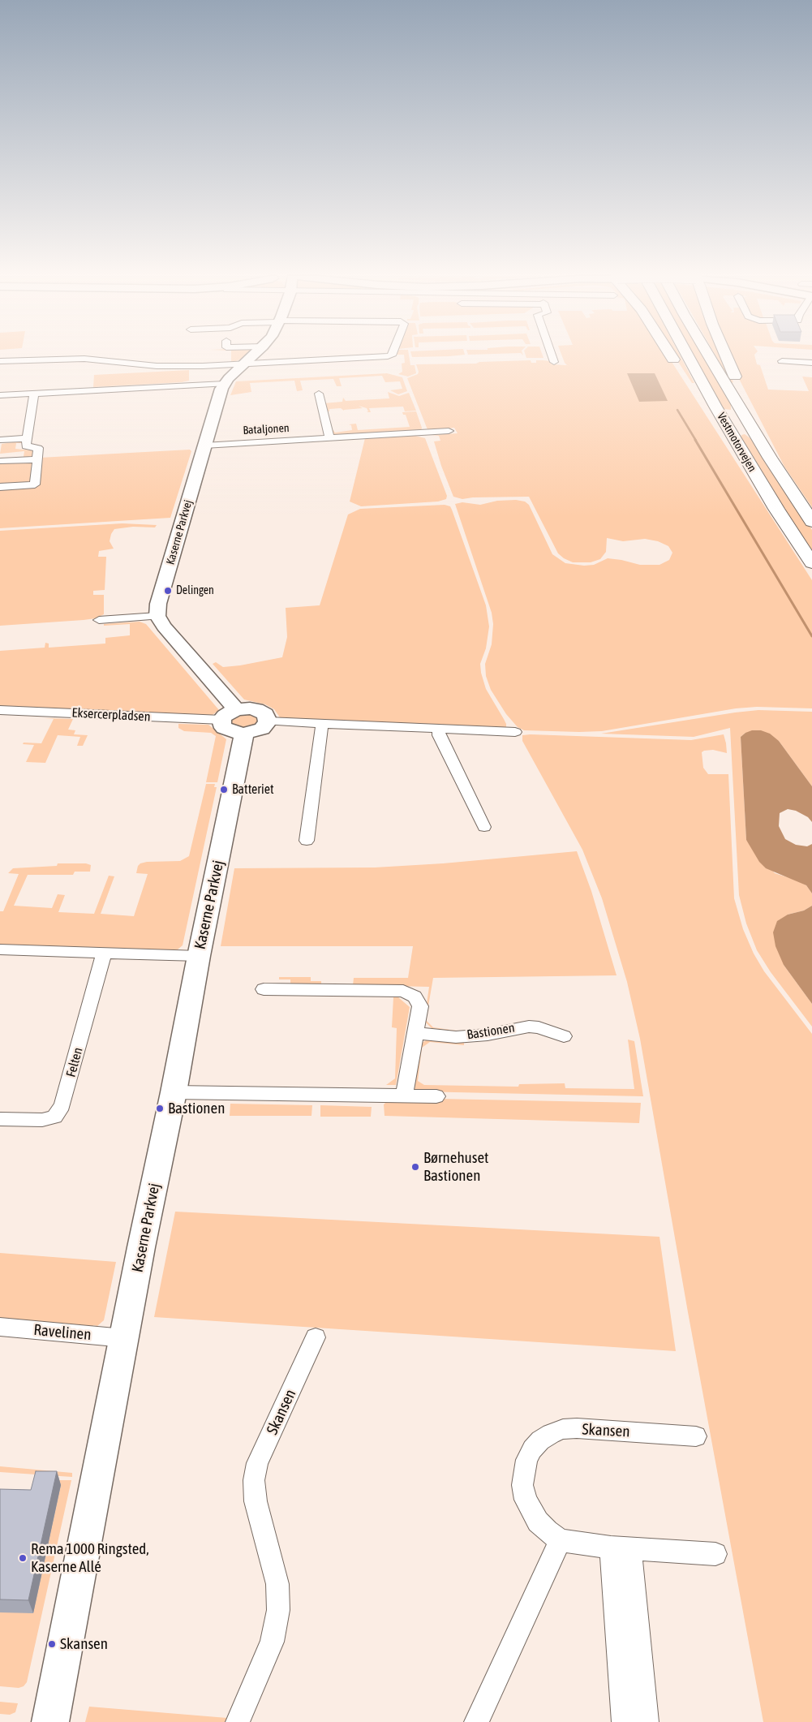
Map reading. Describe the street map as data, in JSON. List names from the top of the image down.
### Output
{
  "streets": {
    "highway": ["Vestmotorvejen"],
    "street": [
      "Bataljonen",
      "Kaserne Parkvej",
      "Eksercerpladsen",
      "Bastionen",
      "Felten",
      "Ravelinen",
      "Skansen"
    ]
  },
  "crossings": [
    ["Bataljonen", "Kaserne Parkvej"],
    ["Kaserne Parkvej", "Eksercerpladsen"],
    ["Kaserne Parkvej", "Ravelinen"]
  ],
  "places": [
    "Delingen",
    "Batteriet",
    "Bastionen",
    "Børnehuset Bastionen",
    "Rema 1000 Ringsted, Kaserne Allé",
    "Skansen"
  ]
}
